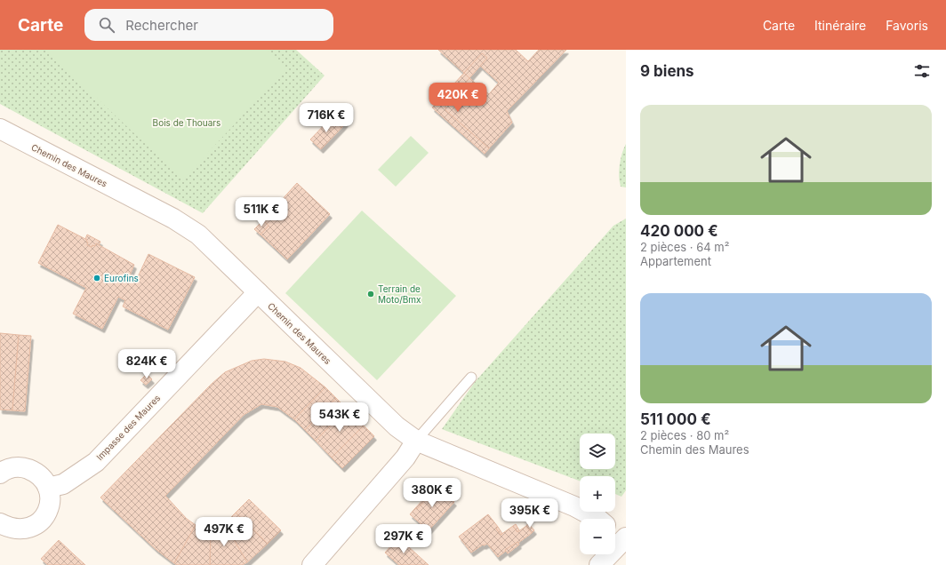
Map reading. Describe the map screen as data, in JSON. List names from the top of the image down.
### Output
{
  "streets": {
    "street": ["Chemin des Maures", "Impasse des Maures"]
  },
  "crossings": [
    ["Chemin des Maures", "Impasse des Maures"]
  ],
  "parks": ["Bois de Thouars"],
  "places": ["Eurofins", "Terrain de Moto/Bmx"],
  "page": {
    "header": "Carte",
    "search": "Rechercher",
    "nav": ["Carte", "Itinéraire", "Favoris"],
    "heading": "9 biens",
    "price": [
      "420K €",
      "716K €",
      "511K €",
      "824K €",
      "543K €",
      "380K €",
      "395K €",
      "497K €",
      "297K €"
    ],
    "list": [
      {
        "name": "420 000 €",
        "note": "2 pièces · 64 m² · Appartement"
      },
      {
        "name": "511 000 €",
        "note": "2 pièces · 80 m² · Chemin des Maures"
      }
    ],
    "map_buttons": ["+", "−"]
  }
}
